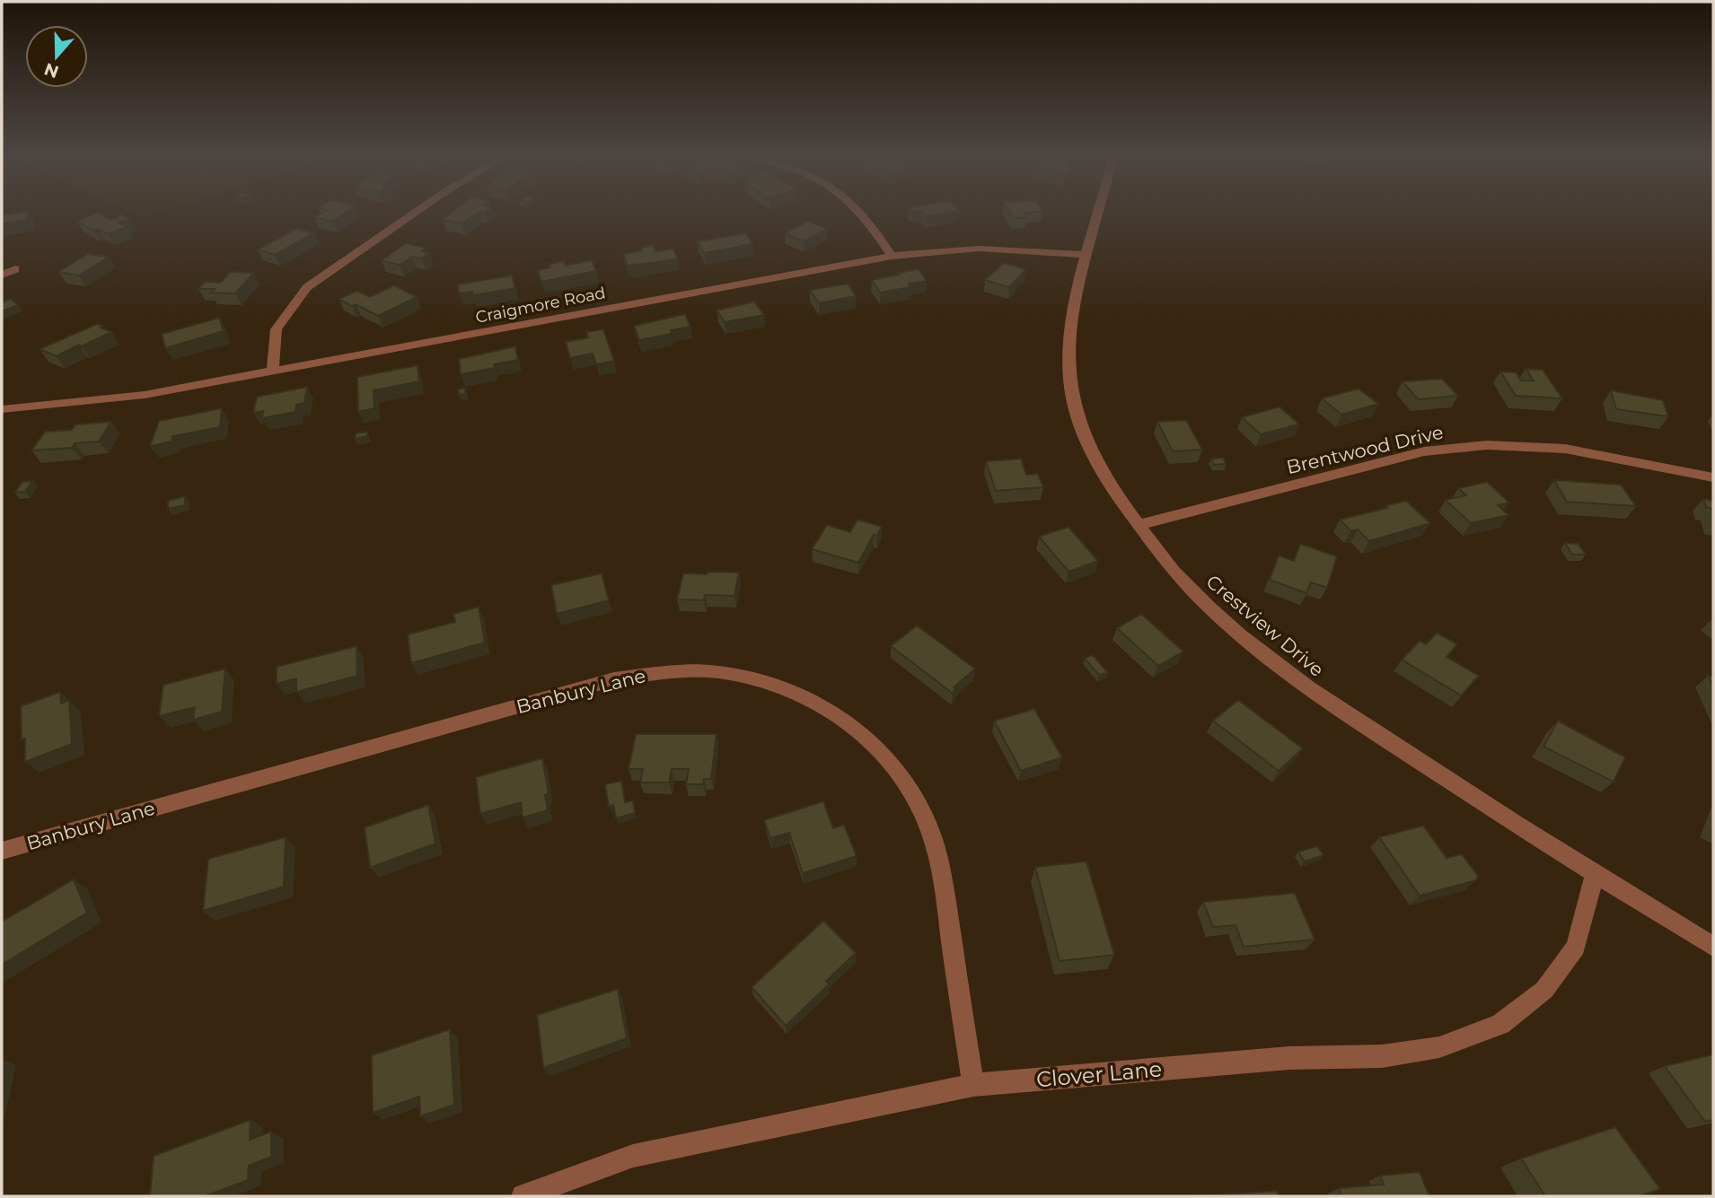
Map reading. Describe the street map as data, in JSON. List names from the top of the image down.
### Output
{
  "streets": {
    "street": [
      "Craigmore Road",
      "Brentwood Drive",
      "Crestview Drive",
      "Banbury Lane",
      "Clover Lane"
    ]
  },
  "crossings": [
    ["Craigmore Road", "Crestview Drive"],
    ["Brentwood Drive", "Crestview Drive"],
    ["Crestview Drive", "Clover Lane"],
    ["Banbury Lane", "Clover Lane"]
  ],
  "north": "bottom"
}
